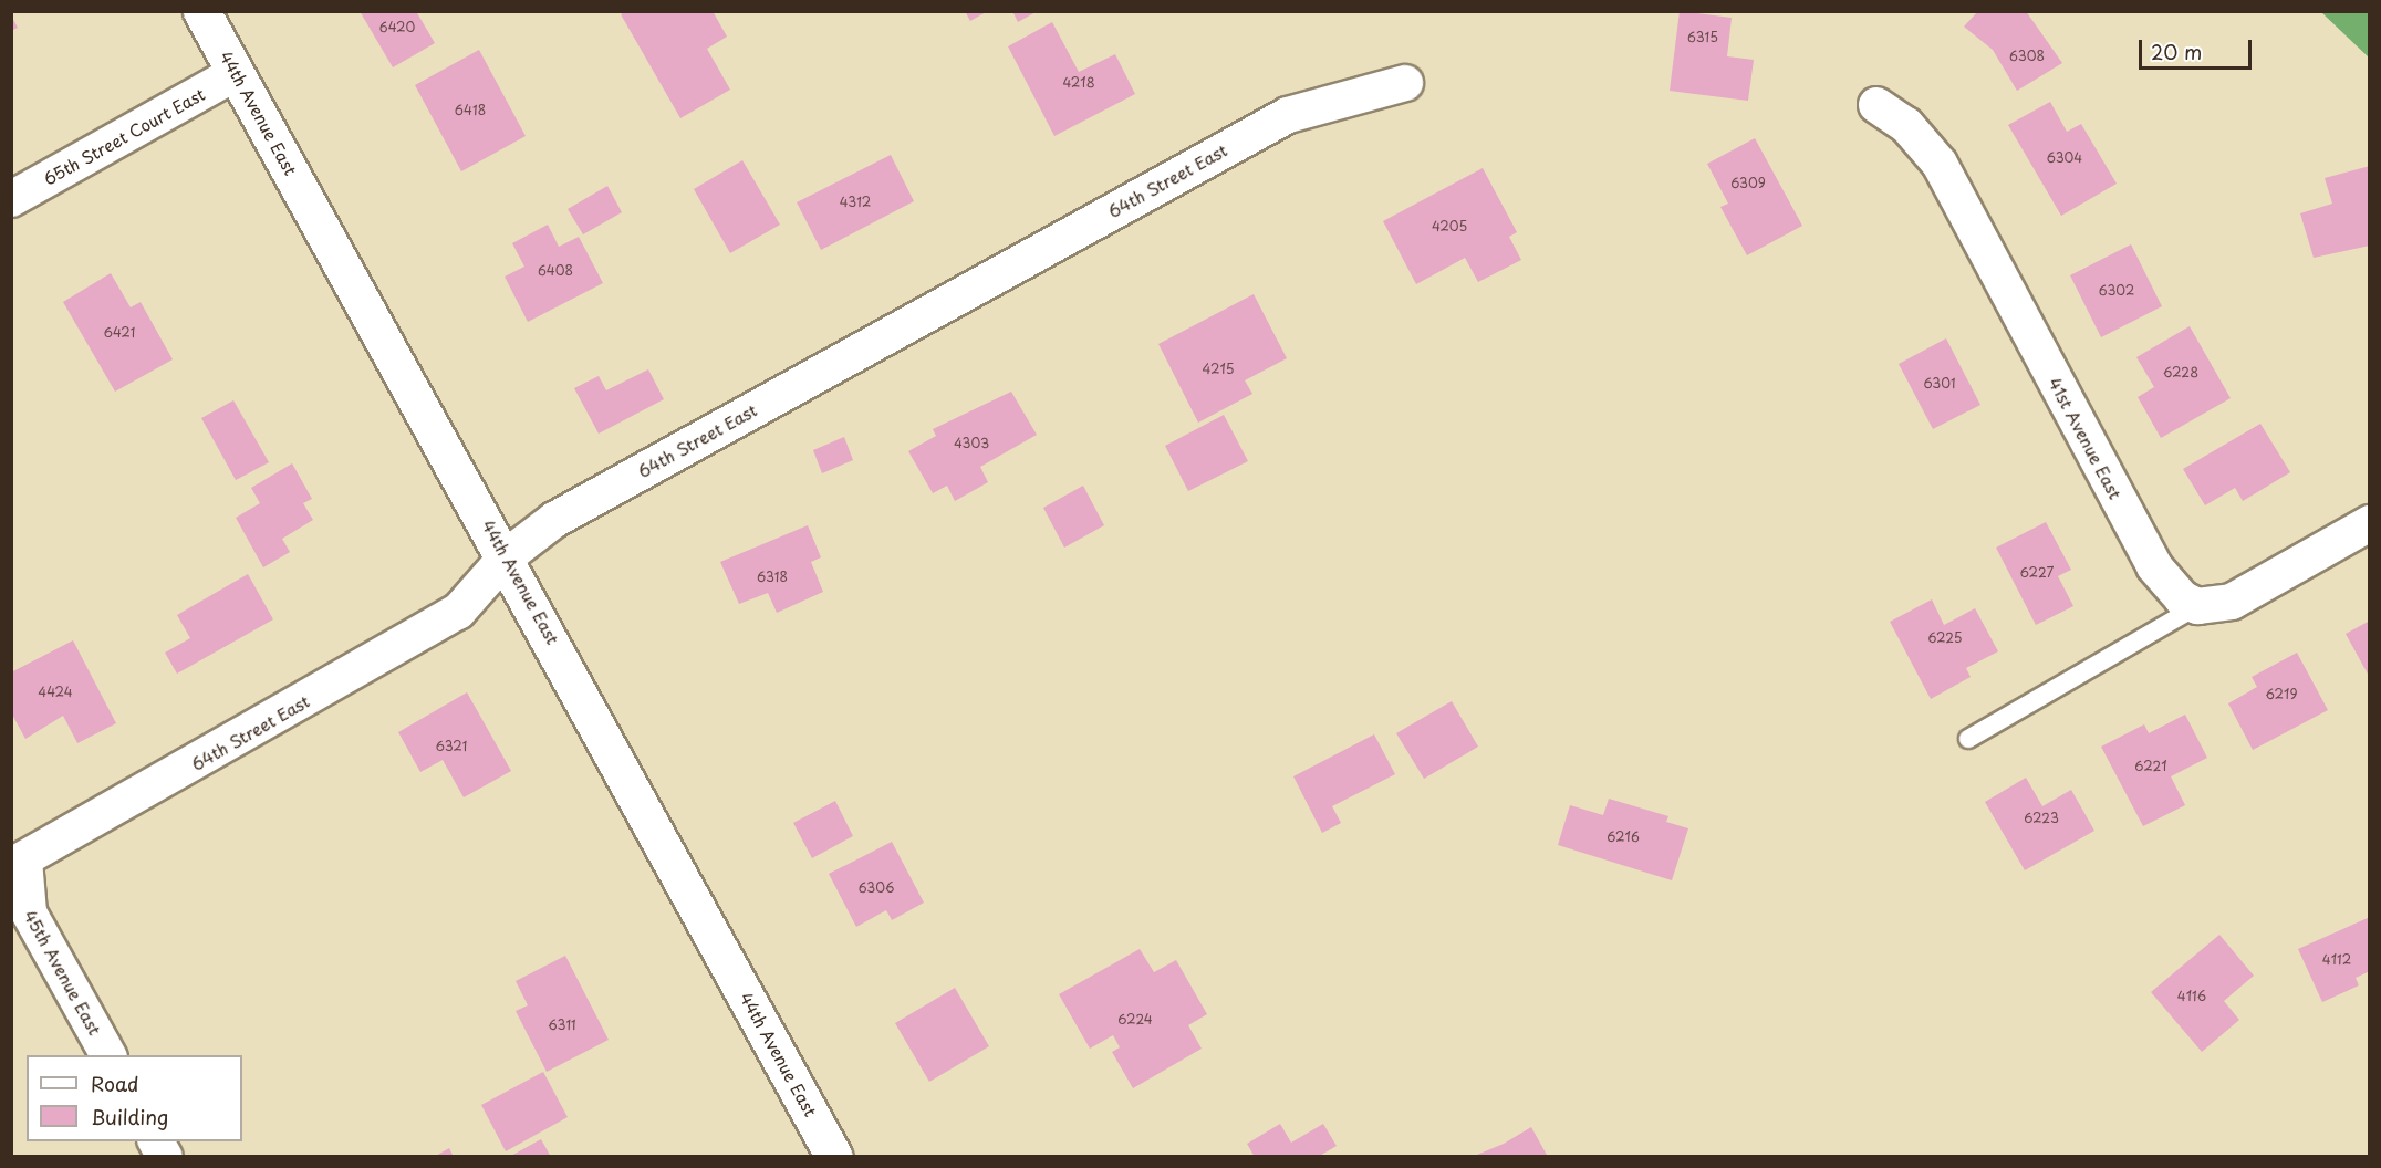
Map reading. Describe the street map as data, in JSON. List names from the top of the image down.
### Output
{
  "streets": {
    "street": [
      "44th Avenue East",
      "65th Street Court East",
      "64th Street East",
      "41st Avenue East",
      "45th Avenue East"
    ]
  },
  "crossings": [
    ["44th Avenue East", "65th Street Court East"],
    ["44th Avenue East", "64th Street East"],
    ["64th Street East", "45th Avenue East"]
  ],
  "house_numbers": [
    "6420",
    "6315",
    "6308",
    "4218",
    "6418",
    "6304",
    "6309",
    "4312",
    "4205",
    "6408",
    "6302",
    "6421",
    "4215",
    "6228",
    "6301",
    "4303",
    "6227",
    "6318",
    "6225",
    "4424",
    "6219",
    "6321",
    "6221",
    "6223",
    "6216",
    "6306",
    "4112",
    "4116",
    "6224",
    "6311"
  ],
  "legend": ["Road", "Building"],
  "scale_bar": "20 m"
}
